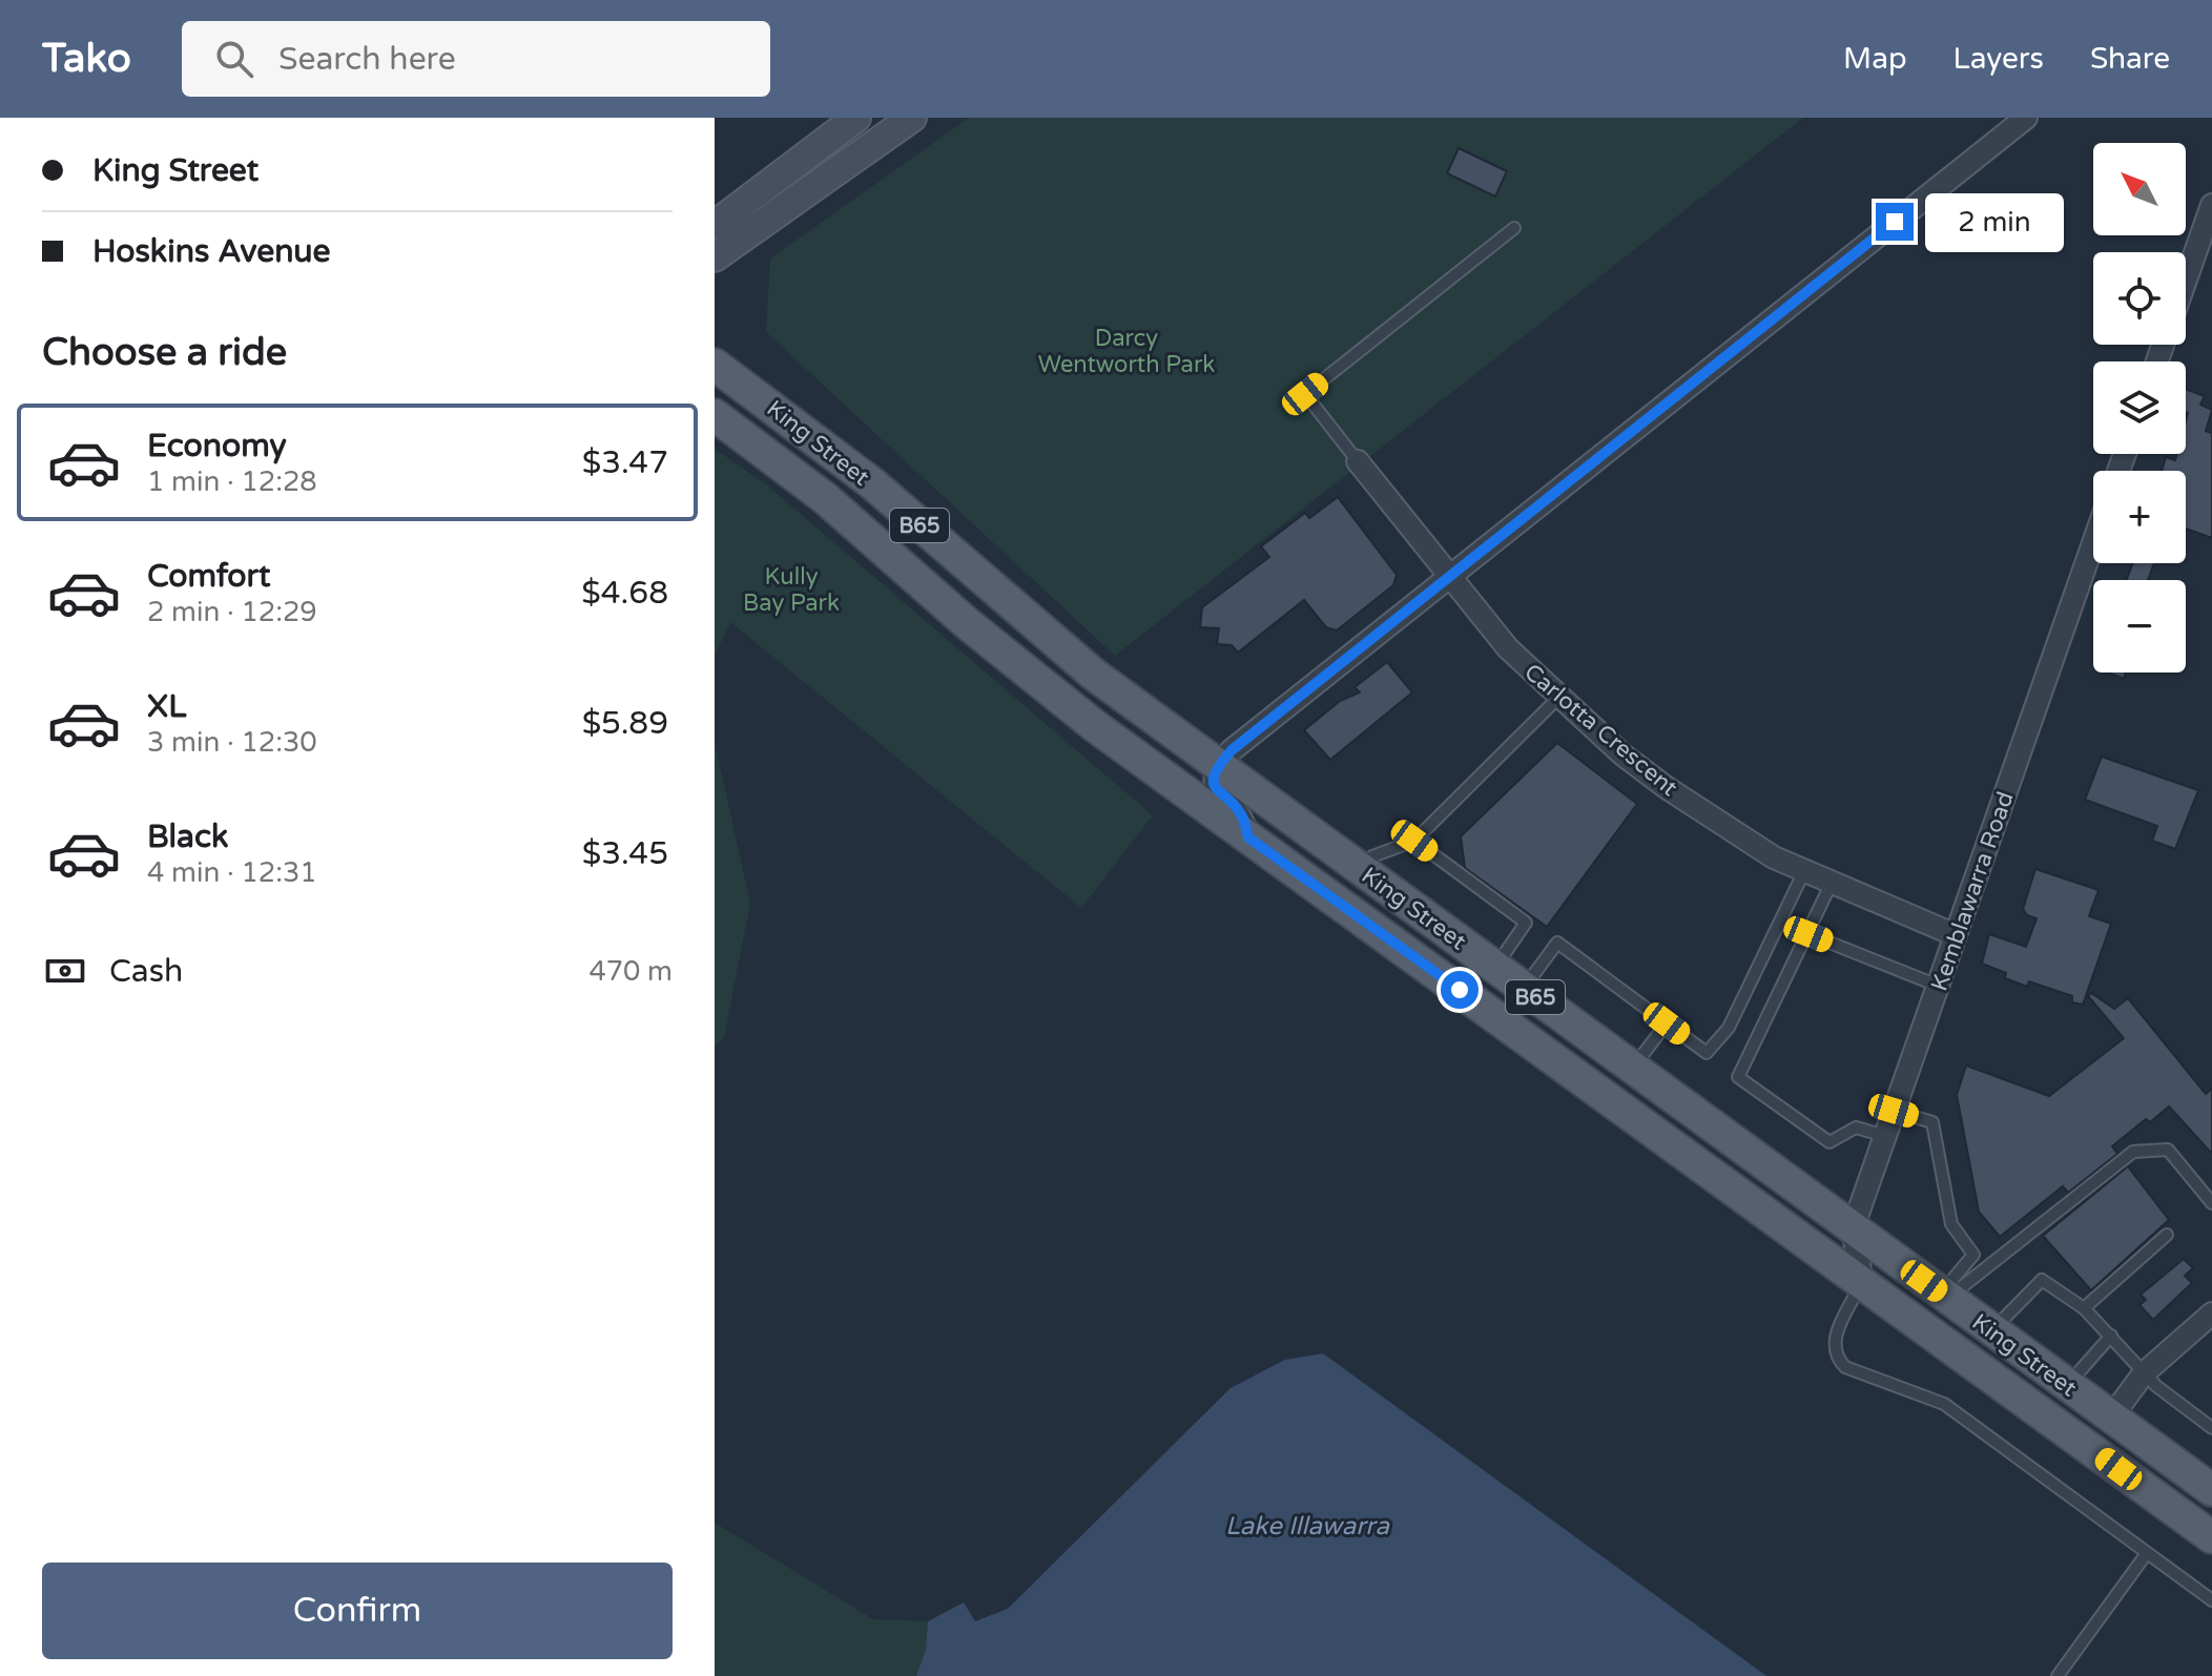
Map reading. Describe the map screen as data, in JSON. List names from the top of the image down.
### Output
{
  "streets": {
    "main road": ["King Street", "B65"],
    "street": ["Carlotta Crescent", "Kemblawarra Road"]
  },
  "crossings": [
    ["King Street", "Kemblawarra Road"],
    ["Carlotta Crescent", "Kemblawarra Road"]
  ],
  "water": ["Lake Illawarra"],
  "parks": ["Darcy Wentworth Park", "Kully Bay Park"],
  "north": "top left",
  "page": {
    "header": "Tako",
    "search": "Search here",
    "nav": ["Map", "Layers", "Share"],
    "banner": ["King Street", "Hoskins Avenue"],
    "map_buttons": ["+", "−"],
    "bubble": "2 min",
    "heading": "Choose a ride",
    "list": [
      {
        "name": "Economy",
        "note": "1 min · 12:28",
        "value": "$3.47"
      },
      {
        "name": "Comfort",
        "note": "2 min · 12:29",
        "value": "$4.68"
      },
      {
        "name": "XL",
        "note": "3 min · 12:30",
        "value": "$5.89"
      },
      {
        "name": "Black",
        "note": "4 min · 12:31",
        "value": "$3.45"
      }
    ],
    "pay": ["Cash", "470 m"],
    "buttons": "Confirm"
  }
}
